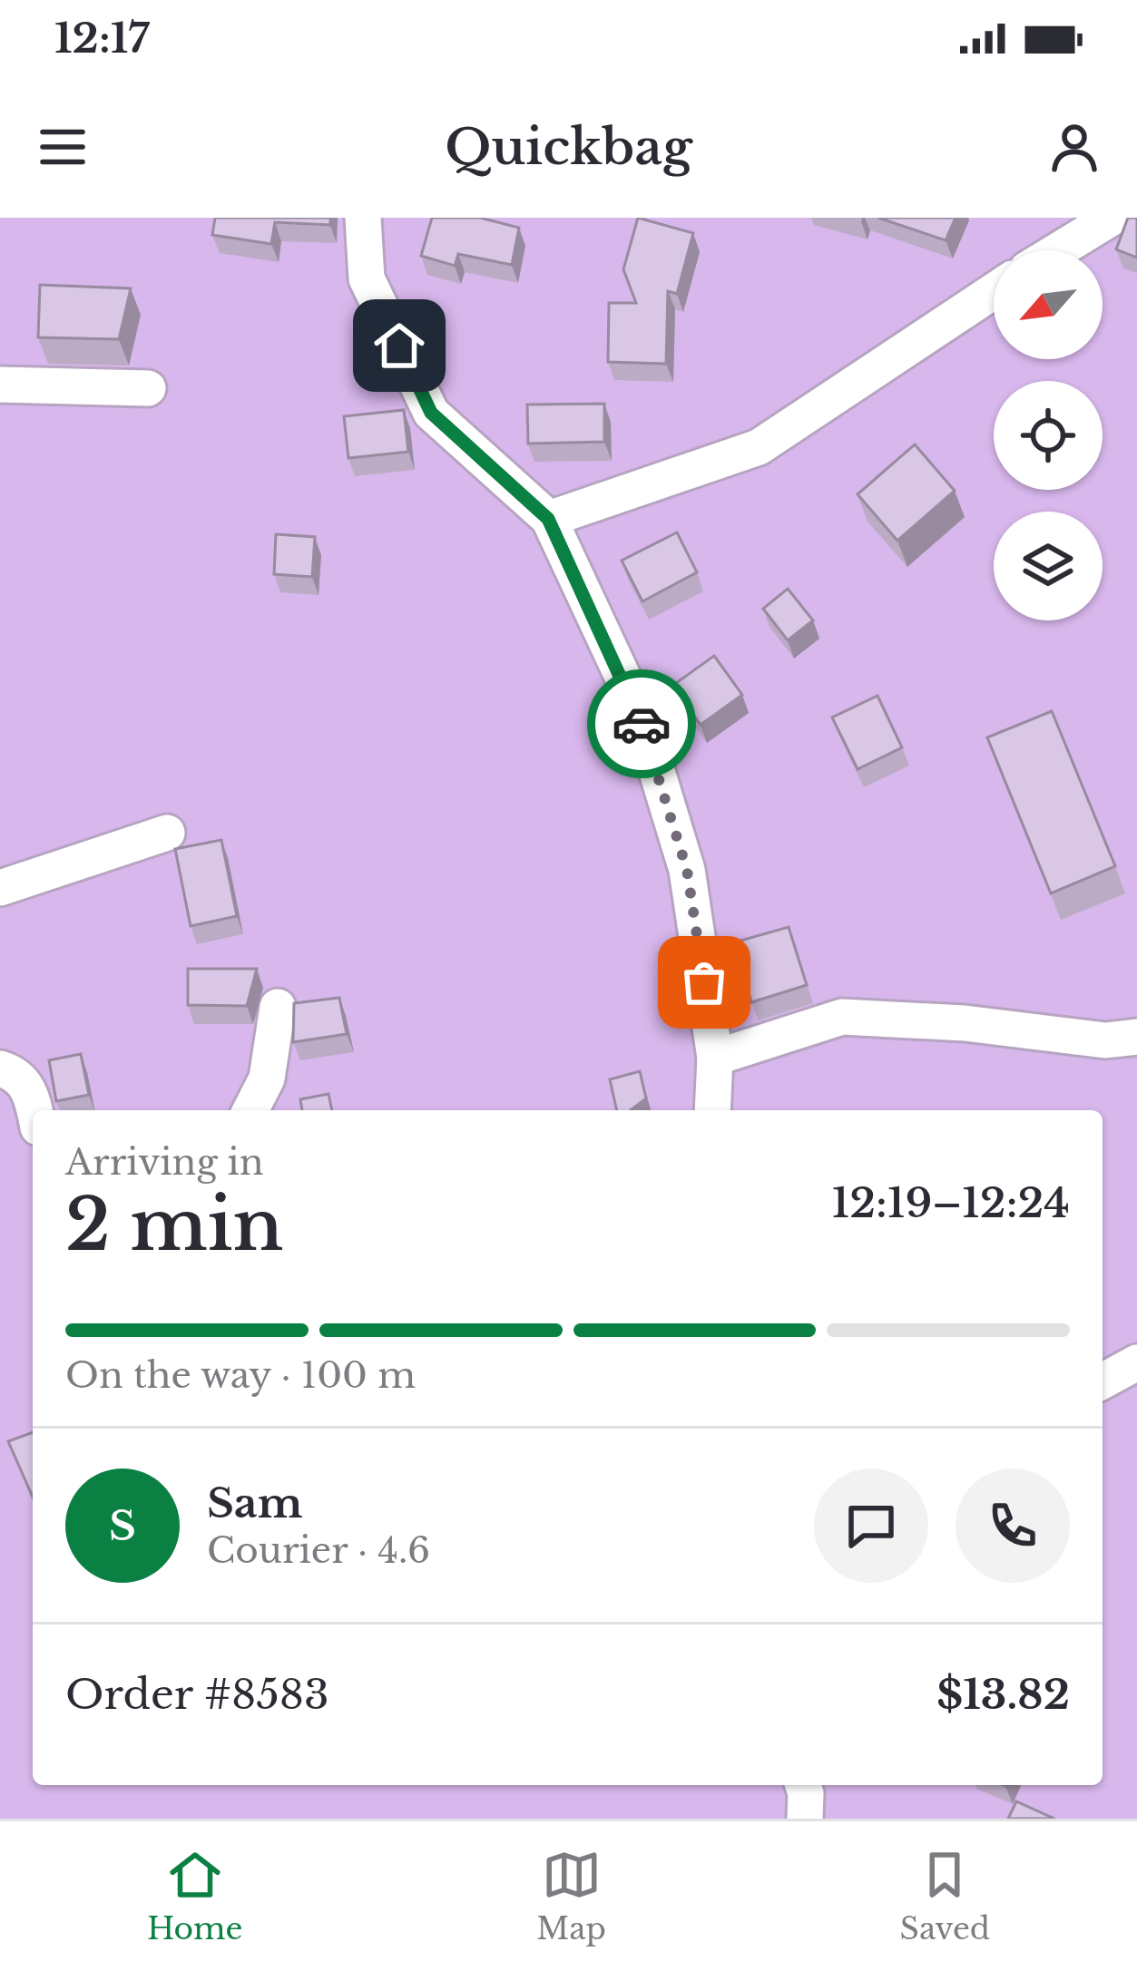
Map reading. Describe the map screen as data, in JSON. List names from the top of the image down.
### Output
{
  "north": "bottom left",
  "page": {
    "status": "12:17",
    "header": "Quickbag",
    "heading": ["2 min", "Arriving in", "12:19–12:24"],
    "panel": [
      "Sam",
      "Courier · 4.6",
      "Order #8583",
      "$13.82"
    ],
    "bar": "On the way · 100 m",
    "round": "S",
    "tabs": ["Home", "Map", "Saved"]
  }
}
